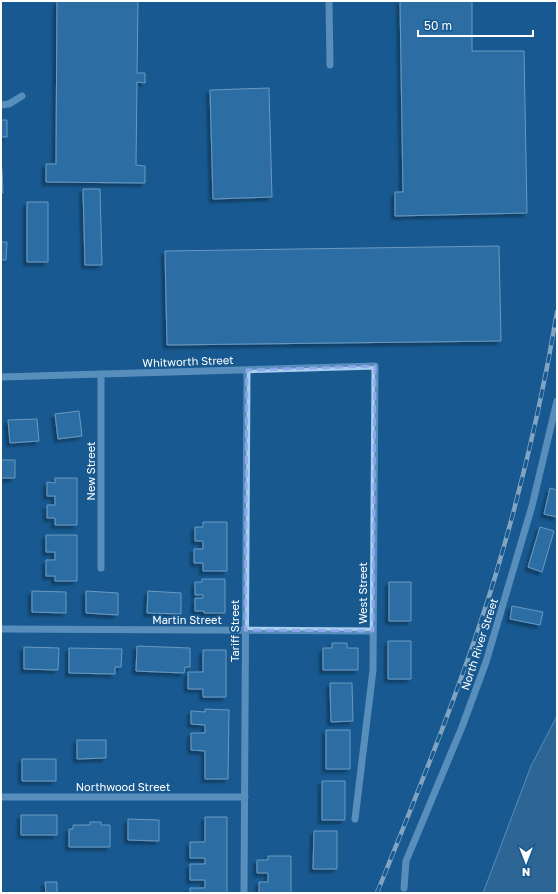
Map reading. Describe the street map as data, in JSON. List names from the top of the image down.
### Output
{
  "streets": {
    "street": [
      "Whitworth Street",
      "New Street",
      "West Street",
      "Martin Street",
      "Tariff Street",
      "North River Street",
      "Northwood Street"
    ]
  },
  "crossings": [
    ["Whitworth Street", "New Street"],
    ["Whitworth Street", "West Street"],
    ["Whitworth Street", "Tariff Street"],
    ["West Street", "Martin Street"],
    ["Martin Street", "Tariff Street"],
    ["Tariff Street", "Northwood Street"]
  ],
  "scale_bar": "50 m",
  "north": "bottom"
}
